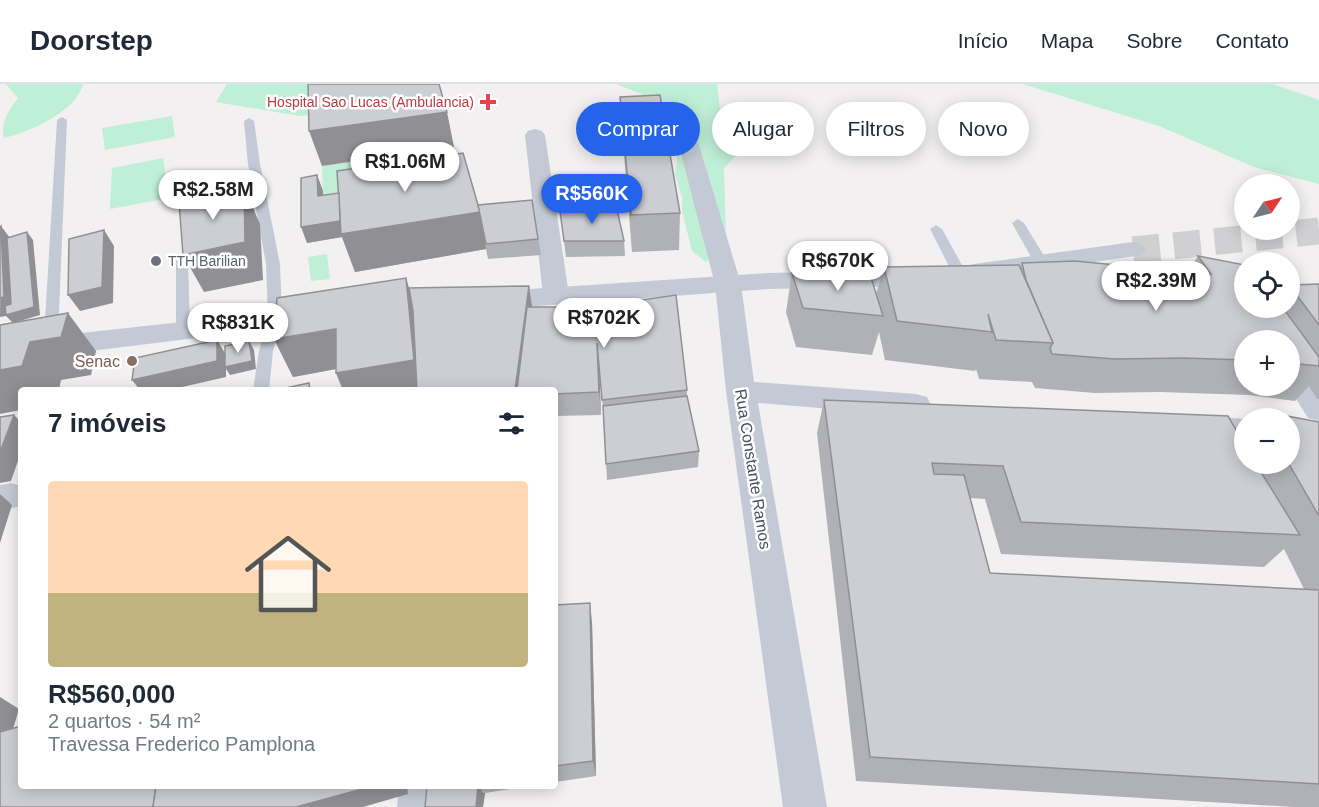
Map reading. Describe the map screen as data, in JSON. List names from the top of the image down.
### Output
{
  "streets": {
    "street": ["Rua Constante Ramos"]
  },
  "places": {
    "health": ["Hospital Sao Lucas (Ambulancia)"],
    "other": ["TTH Barilian", "Senac"]
  },
  "north": "top right",
  "page": {
    "header": "Doorstep",
    "nav": [
      "Início",
      "Mapa",
      "Sobre",
      "Contato"
    ],
    "chip": [
      "Comprar",
      "Alugar",
      "Filtros",
      "Novo"
    ],
    "price": [
      "R$1.06M",
      "R$2.58M",
      "R$560K",
      "R$670K",
      "R$2.39M",
      "R$702K",
      "R$831K"
    ],
    "map_buttons": ["+", "−"],
    "heading": "7 imóveis",
    "list": [
      {
        "name": "R$560,000",
        "note": "2 quartos · 54 m² · Travessa Frederico Pamplona"
      }
    ]
  }
}
